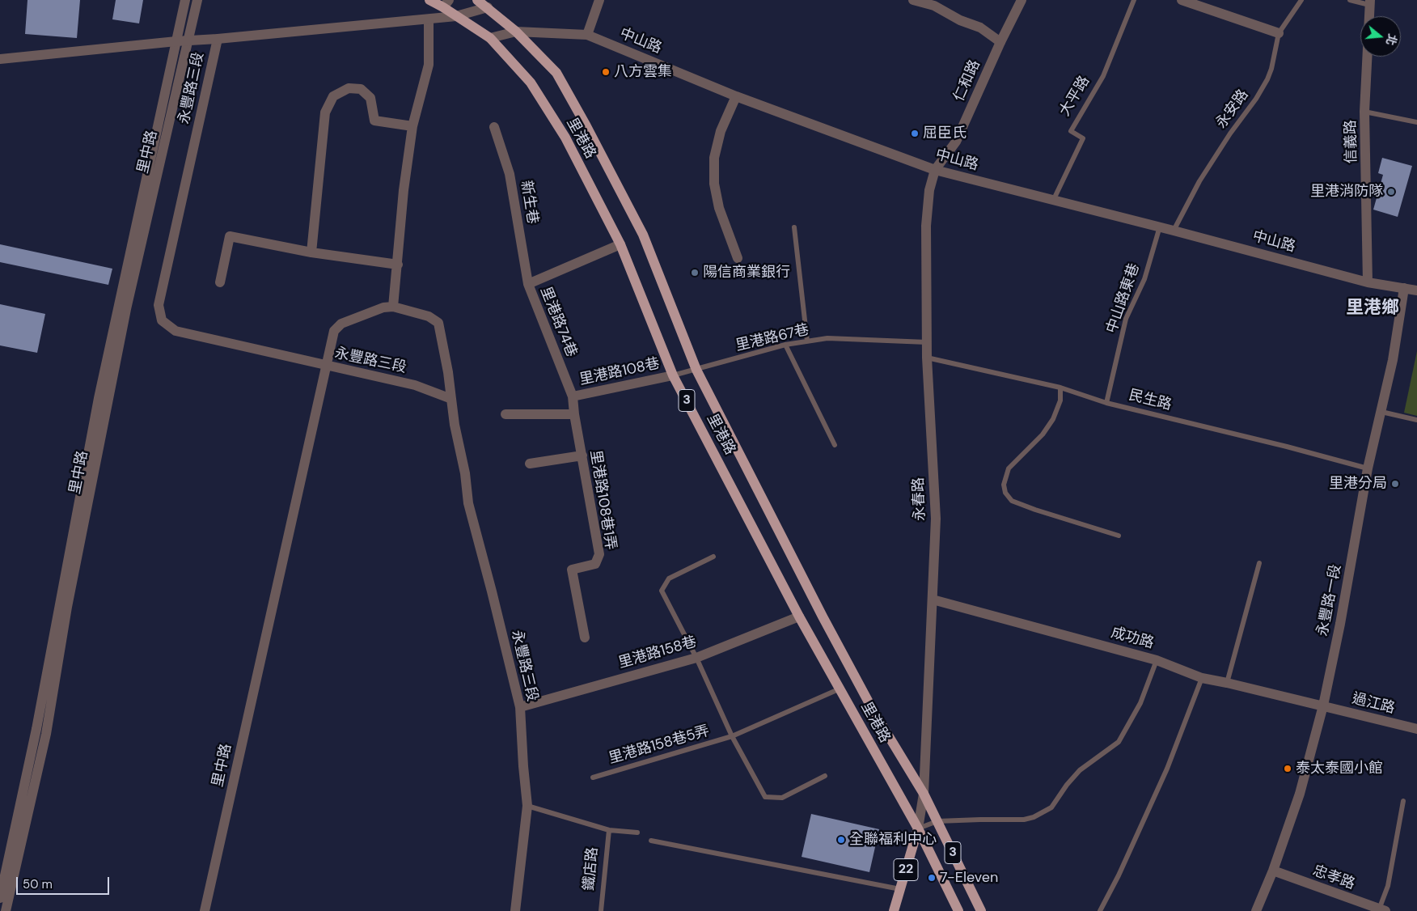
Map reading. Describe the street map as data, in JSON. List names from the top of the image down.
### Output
{
  "streets": {
    "main road": ["里港路", "3", "22"],
    "street": [
      "中山路",
      "仁和路",
      "永豐路三段",
      "信義路",
      "里中路",
      "新生巷",
      "里港路74巷",
      "里港路108巷",
      "永春路",
      "里港路108巷1弄",
      "永豐路一段",
      "成功路",
      "里港路158巷",
      "過江路",
      "忠孝路"
    ],
    "lane": [
      "大平路",
      "永安路",
      "中山路東巷",
      "里港路67巷",
      "民生路",
      "里港路158巷5弄",
      "鐵店路"
    ]
  },
  "crossings": [
    ["中山路", "仁和路"],
    ["中山路", "大平路"],
    ["中山路", "永安路"],
    ["中山路", "里港路"],
    ["中山路", "信義路"],
    ["中山路", "中山路東巷"],
    ["中山路", "永春路"],
    ["中山路", "永豐路一段"],
    ["仁和路", "永春路"],
    ["永豐路三段", "里中路"],
    ["永豐路三段", "里港路158巷"],
    ["里港路", "里港路74巷"],
    ["里港路", "里港路67巷"],
    ["里港路", "里港路108巷"],
    ["里港路", "永春路"],
    ["里港路", "里港路158巷"],
    ["里港路", "里港路158巷5弄"],
    ["里港路", "22"],
    ["新生巷", "里港路74巷"],
    ["中山路東巷", "民生路"],
    ["里港路74巷", "里港路108巷"],
    ["里港路74巷", "里港路108巷1弄"],
    ["里港路67巷", "里港路108巷"],
    ["里港路67巷", "永春路"],
    ["里港路108巷", "里港路108巷1弄"],
    ["民生路", "永春路"],
    ["民生路", "永豐路一段"],
    ["永春路", "成功路"],
    ["永春路", "22"],
    ["永豐路一段", "成功路"],
    ["永豐路一段", "過江路"],
    ["永豐路一段", "忠孝路"],
    ["成功路", "過江路"],
    ["里港路158巷", "里港路158巷5弄"]
  ],
  "districts": ["里港鄉"],
  "places": [
    "八方雲集",
    "屈臣氏",
    "里港消防隊",
    "陽信商業銀行",
    "里港分局",
    "泰太泰國小館",
    "全聯福利中心",
    "7-Eleven"
  ],
  "scale_bar": "50 m",
  "north": "right"
}
